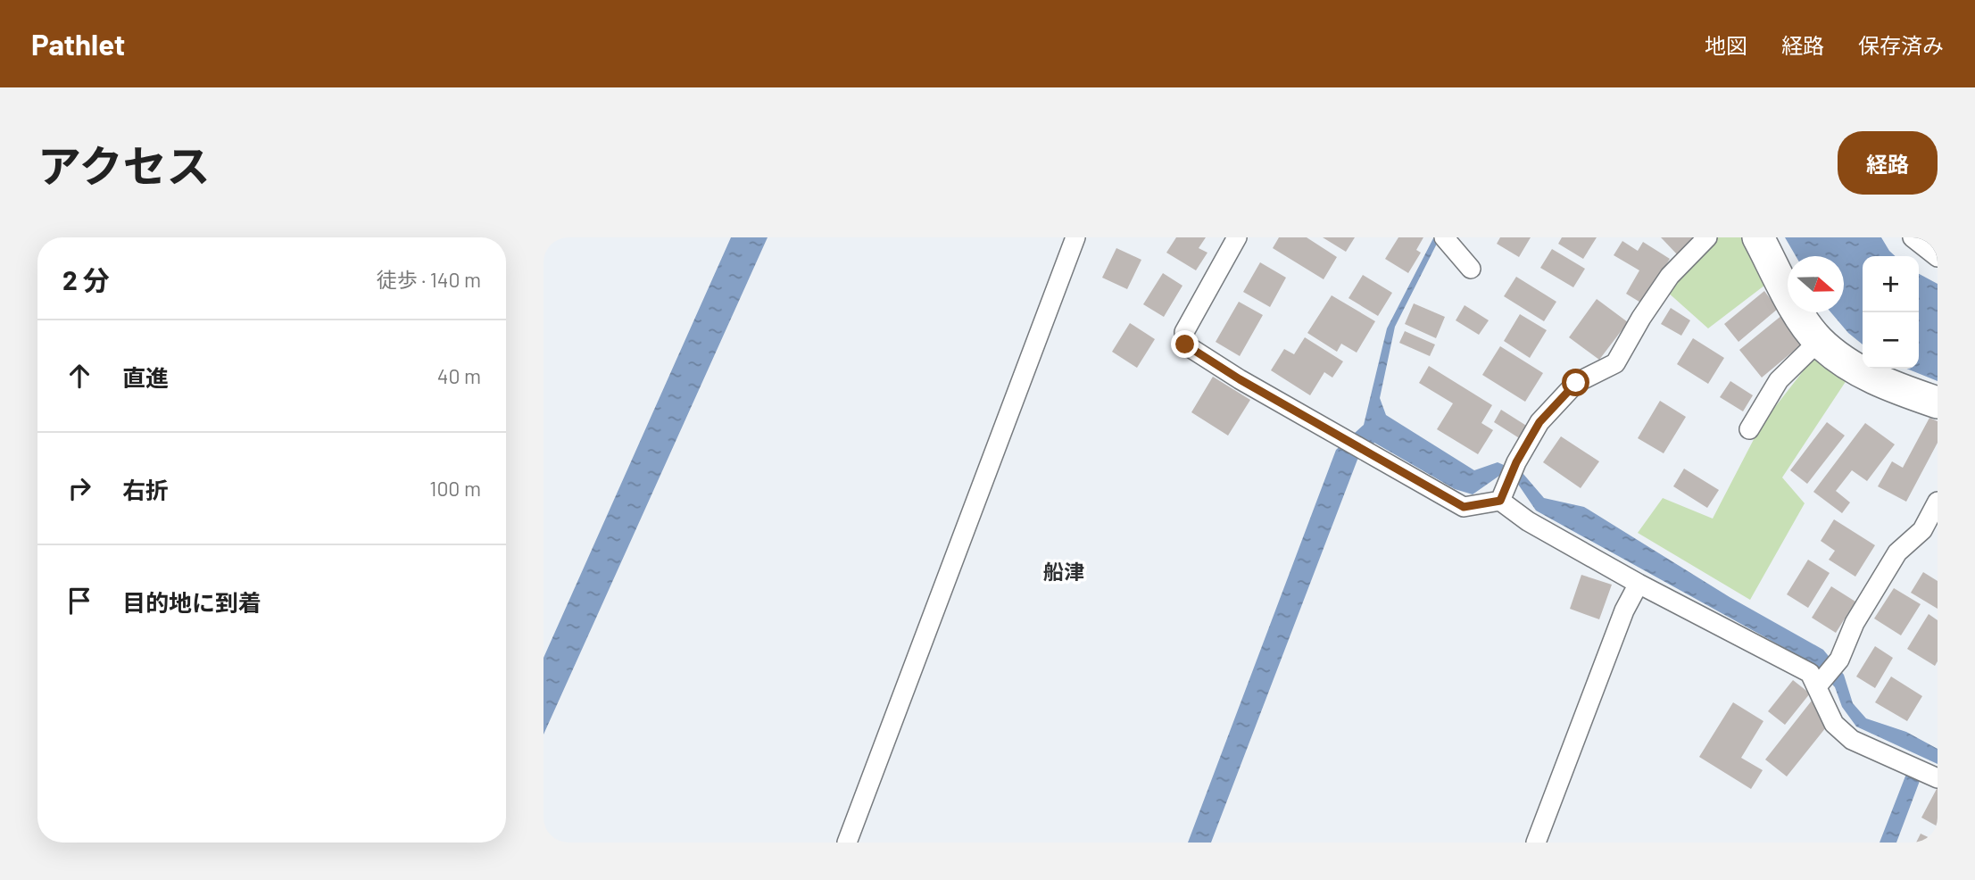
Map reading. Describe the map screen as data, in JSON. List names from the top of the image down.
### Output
{
  "districts": ["船津"],
  "north": "right",
  "page": {
    "header": "Pathlet",
    "nav": ["地図", "経路", "保存済み"],
    "title": "アクセス",
    "buttons": "経路",
    "heading": ["2 分", "徒歩 · 140 m"],
    "map_buttons": ["+", "−"],
    "list": [
      ["直進", "40 m"],
      ["右折", "100 m"],
      "目的地に到着"
    ]
  }
}
